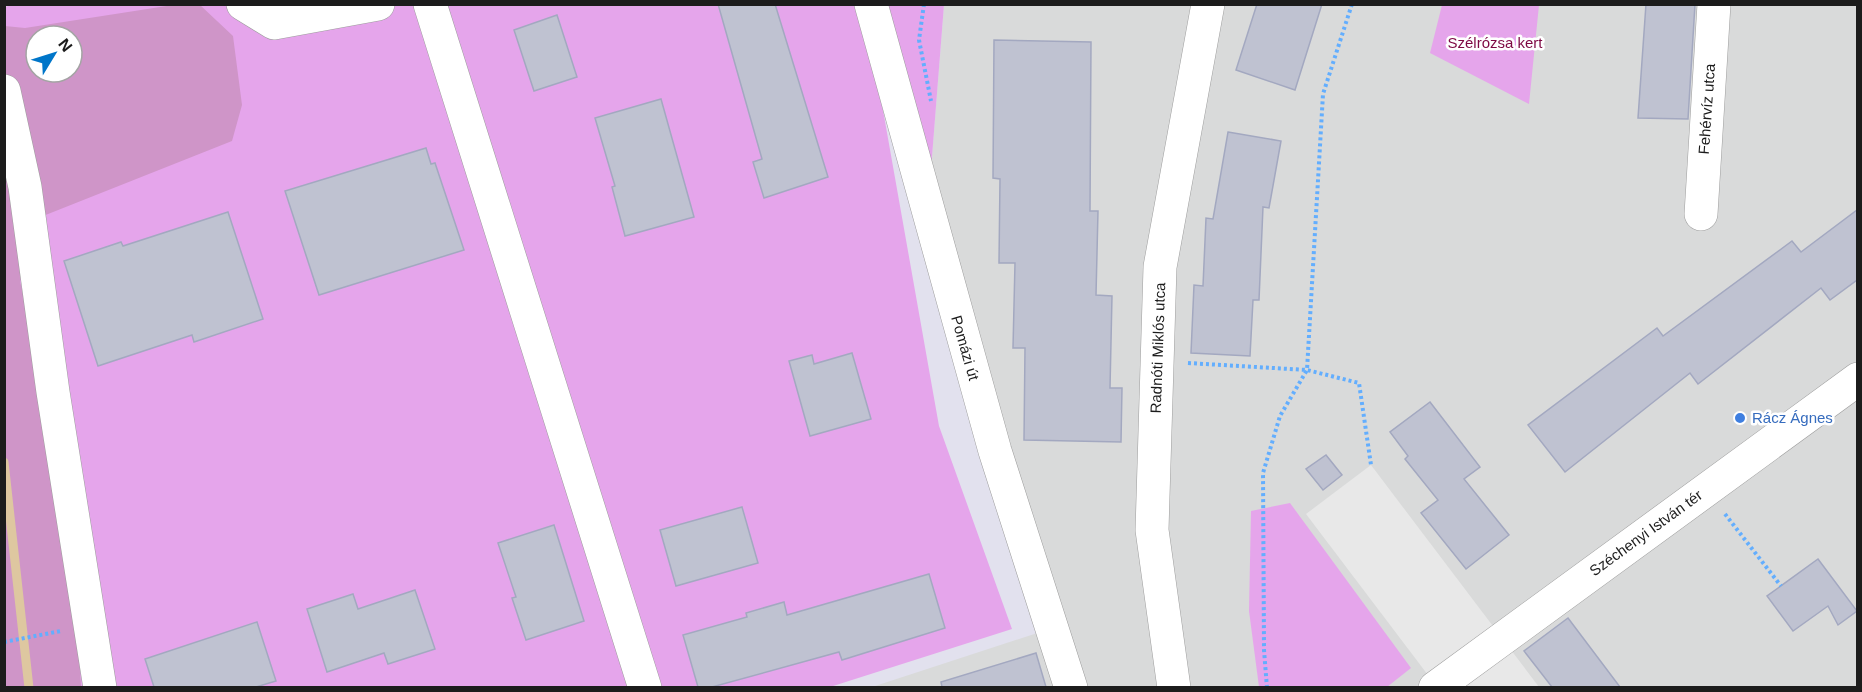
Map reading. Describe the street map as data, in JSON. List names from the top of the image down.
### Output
{
  "streets": {
    "street": [
      "Fehérvíz utca",
      "Pomázi út",
      "Radnóti Miklós utca",
      "Széchenyi István tér"
    ]
  },
  "parks": ["Szélrózsa kert"],
  "places": ["Rácz Ágnes"],
  "north": "top right"
}
